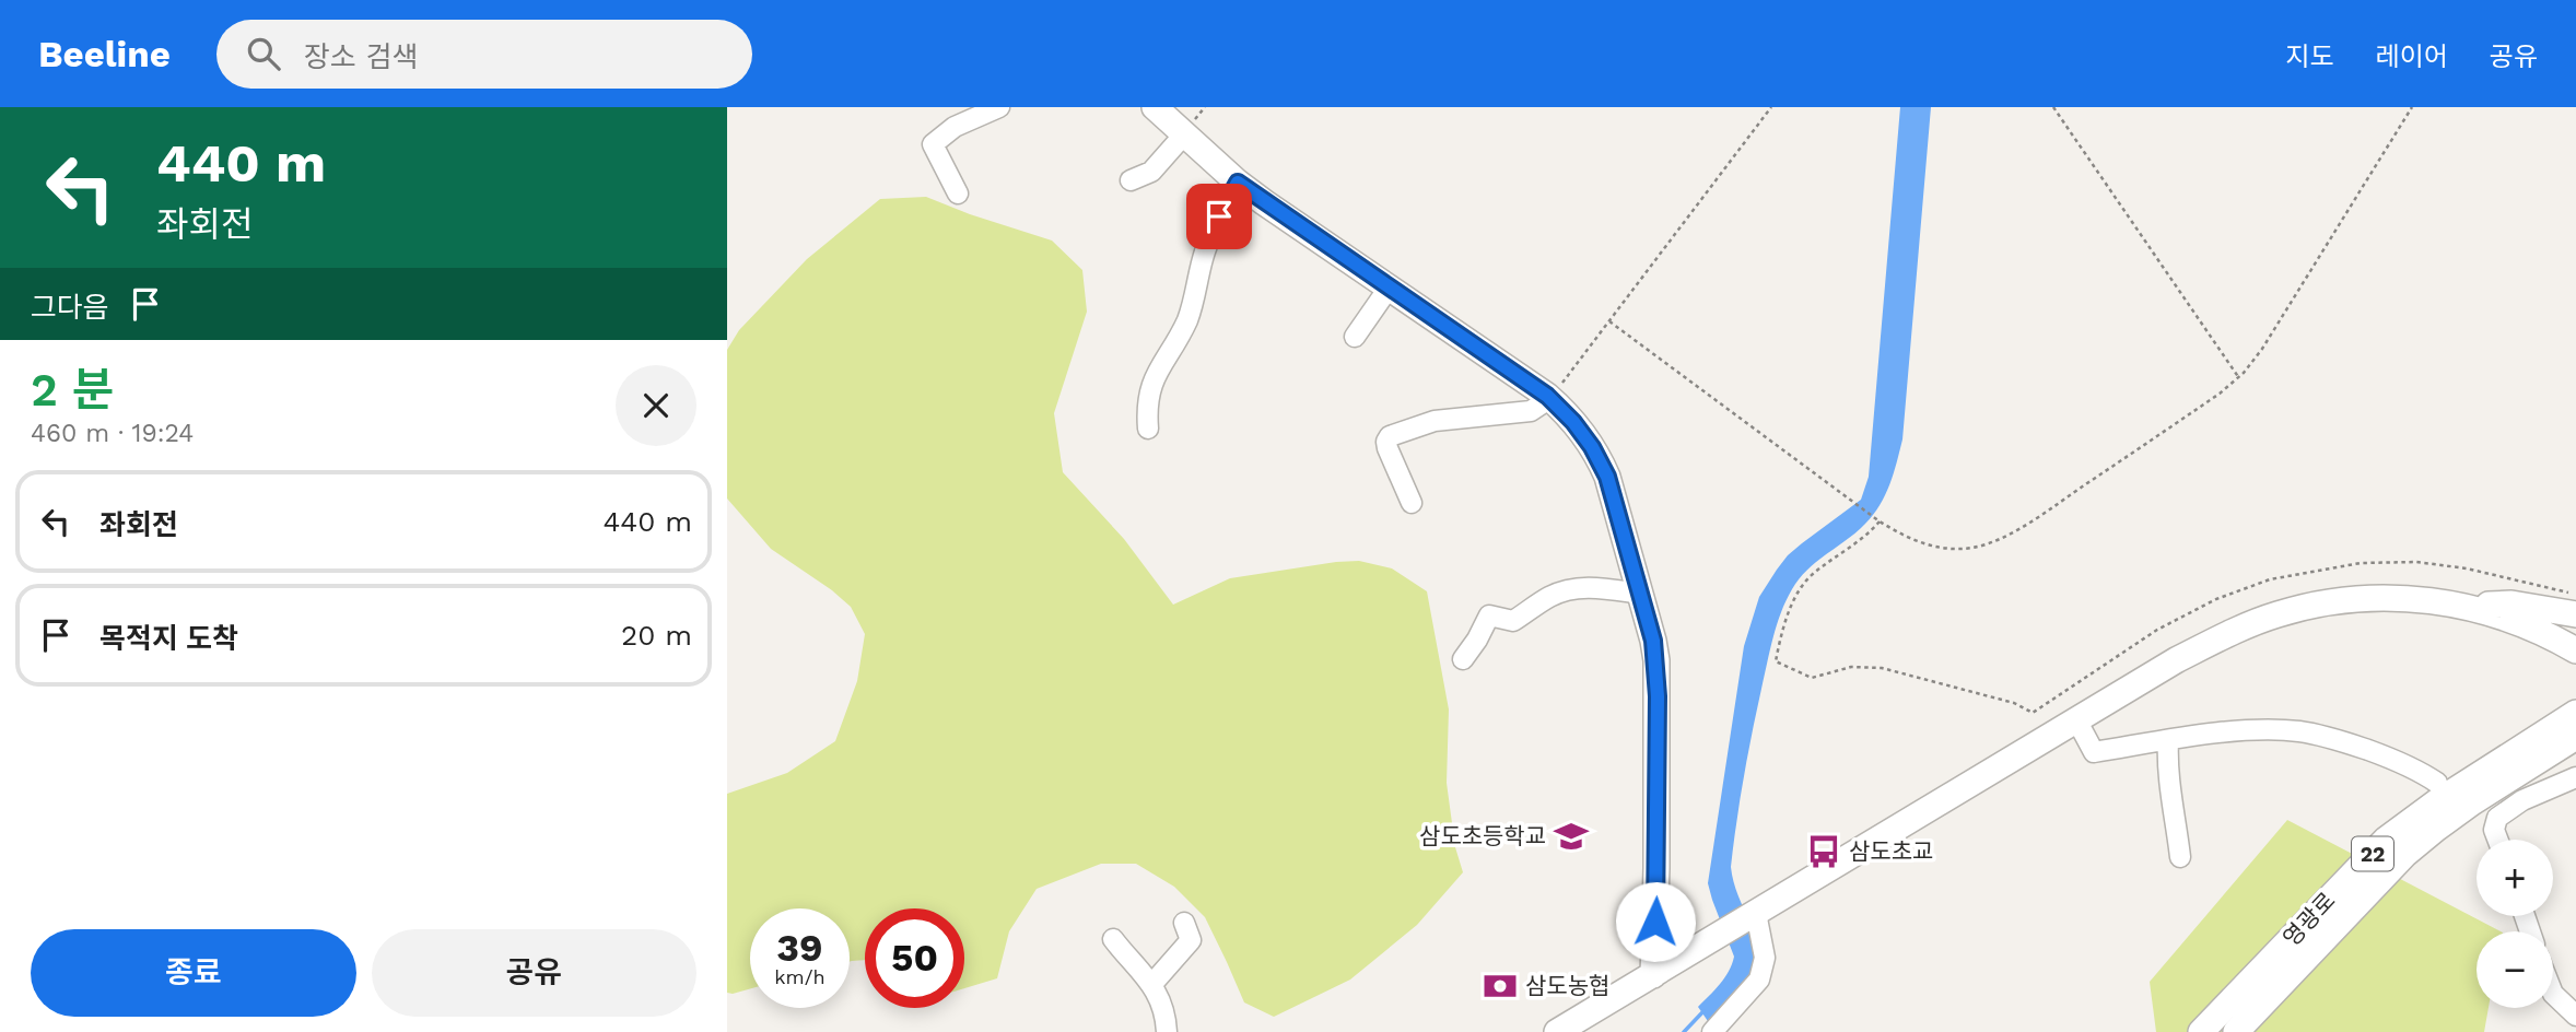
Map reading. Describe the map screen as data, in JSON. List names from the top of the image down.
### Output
{
  "streets": {
    "main road": ["22", "영광로"]
  },
  "places": {
    "school or university": ["삼도초등학교"],
    "bus stop": ["삼도초교"],
    "bank": ["삼도농협"]
  },
  "page": {
    "header": "Beeline",
    "search": "장소 검색",
    "nav": ["지도", "레이어", "공유"],
    "turn": ["440 m", "좌회전"],
    "then": "그다음",
    "heading": ["2 분", "460 m · 19:24"],
    "list": [
      {
        "name": "좌회전",
        "value": "440 m"
      },
      {
        "name": "목적지 도착",
        "value": "20 m"
      }
    ],
    "map_buttons": ["+", "−"],
    "speed": "39 km/h",
    "limit": "50",
    "buttons": ["종료", "공유"]
  }
}
